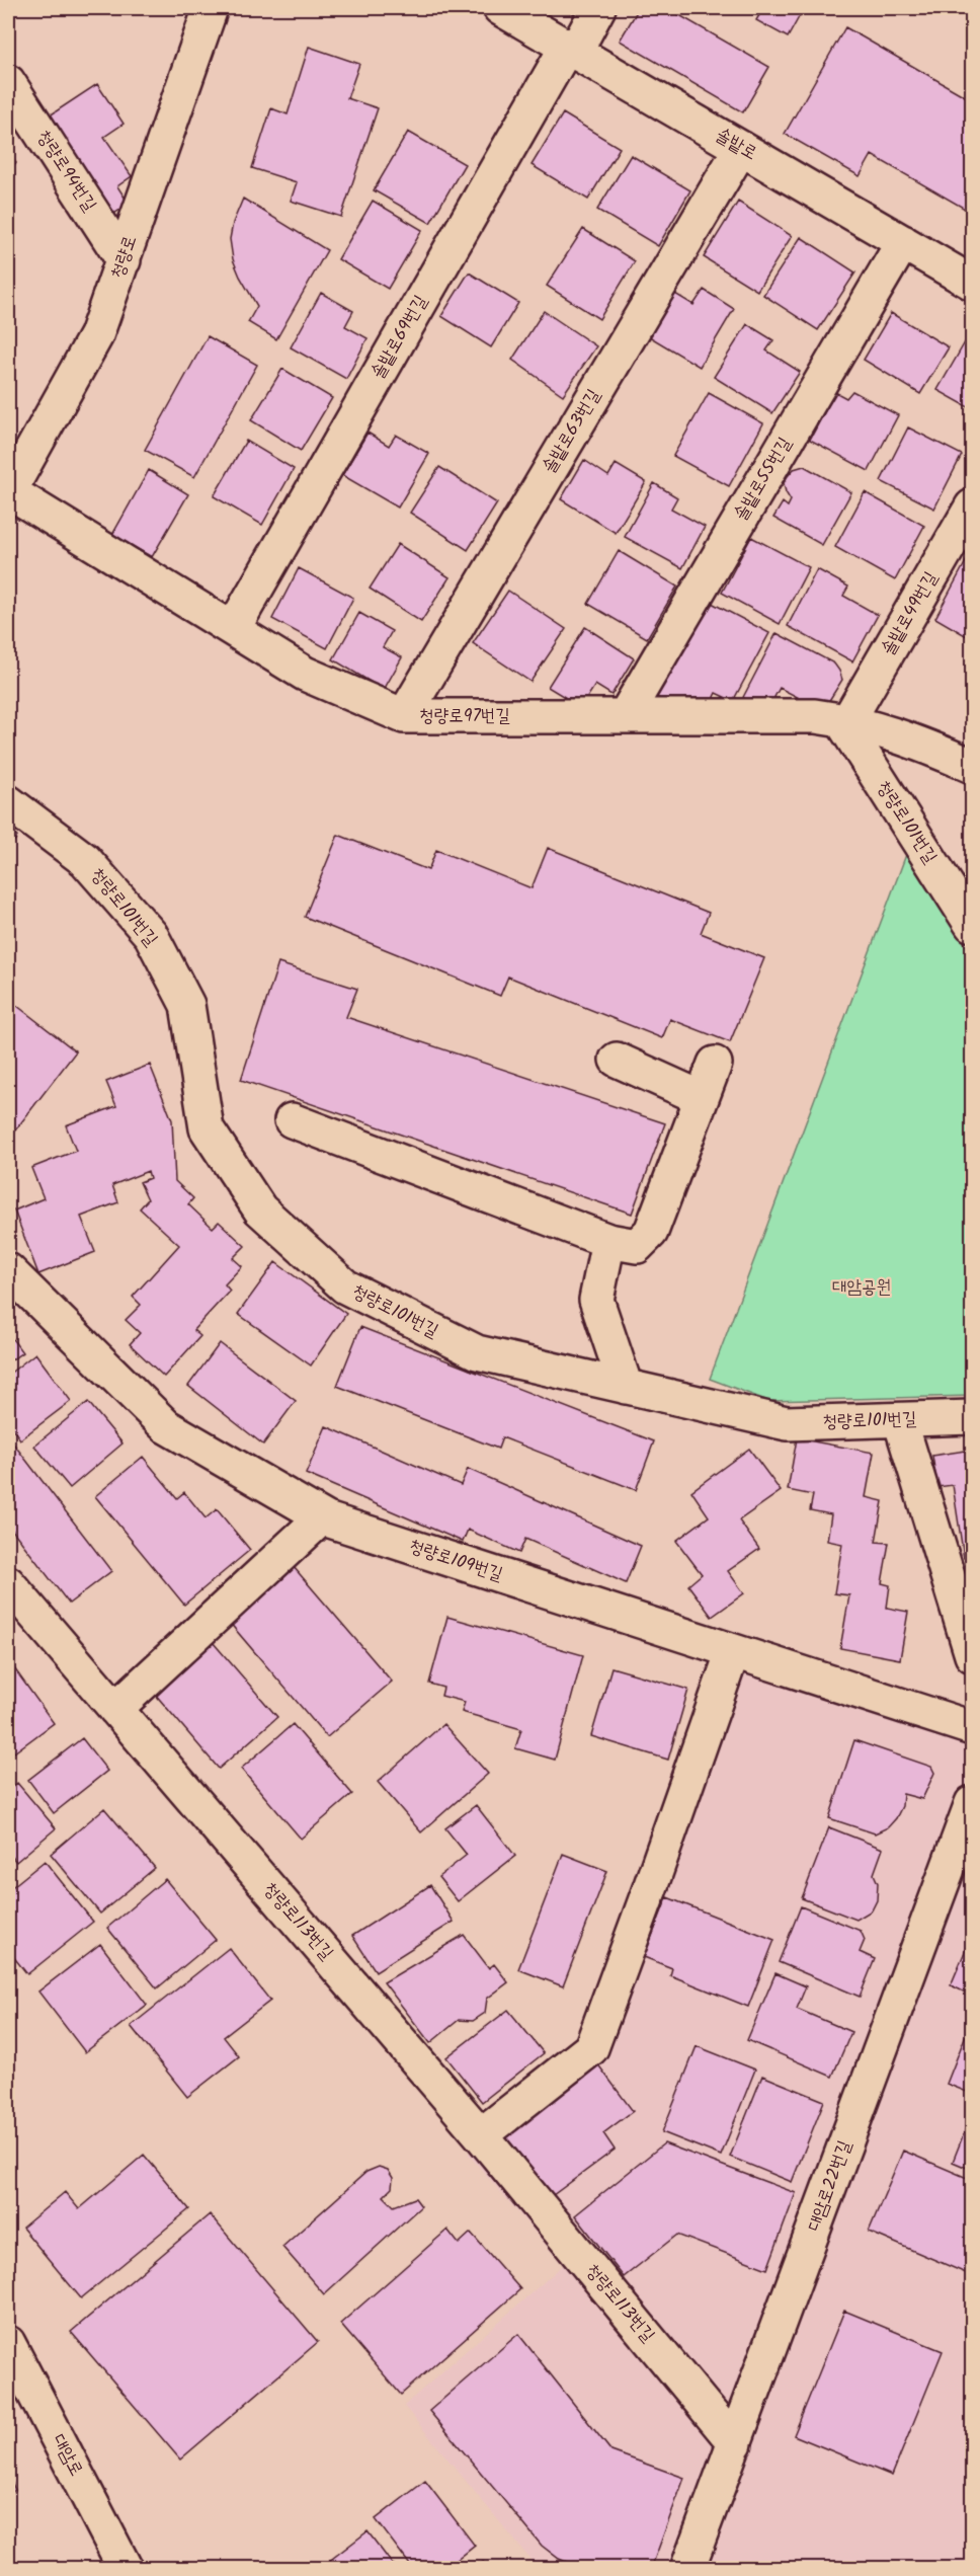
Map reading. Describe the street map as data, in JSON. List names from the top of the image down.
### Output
{
  "streets": {
    "street": [
      "솔밭로",
      "청량로94번길",
      "청량로",
      "솔밭로69번길",
      "솔밭로63번길",
      "솔밭로55번길",
      "솔밭로49번길",
      "청량로97번길",
      "청량로101번길",
      "청량로109번길",
      "청량로113번길",
      "대암로22번길",
      "대암로"
    ]
  },
  "crossings": [
    ["솔밭로", "솔밭로69번길"],
    ["솔밭로", "솔밭로63번길"],
    ["솔밭로", "솔밭로55번길"],
    ["청량로94번길", "청량로"],
    ["청량로", "청량로97번길"],
    ["솔밭로69번길", "청량로97번길"],
    ["솔밭로63번길", "청량로97번길"],
    ["솔밭로55번길", "청량로97번길"],
    ["솔밭로49번길", "청량로97번길"],
    ["솔밭로49번길", "청량로101번길"],
    ["청량로97번길", "청량로101번길"],
    ["청량로113번길", "대암로22번길"]
  ],
  "parks": ["대암공원"]
}
